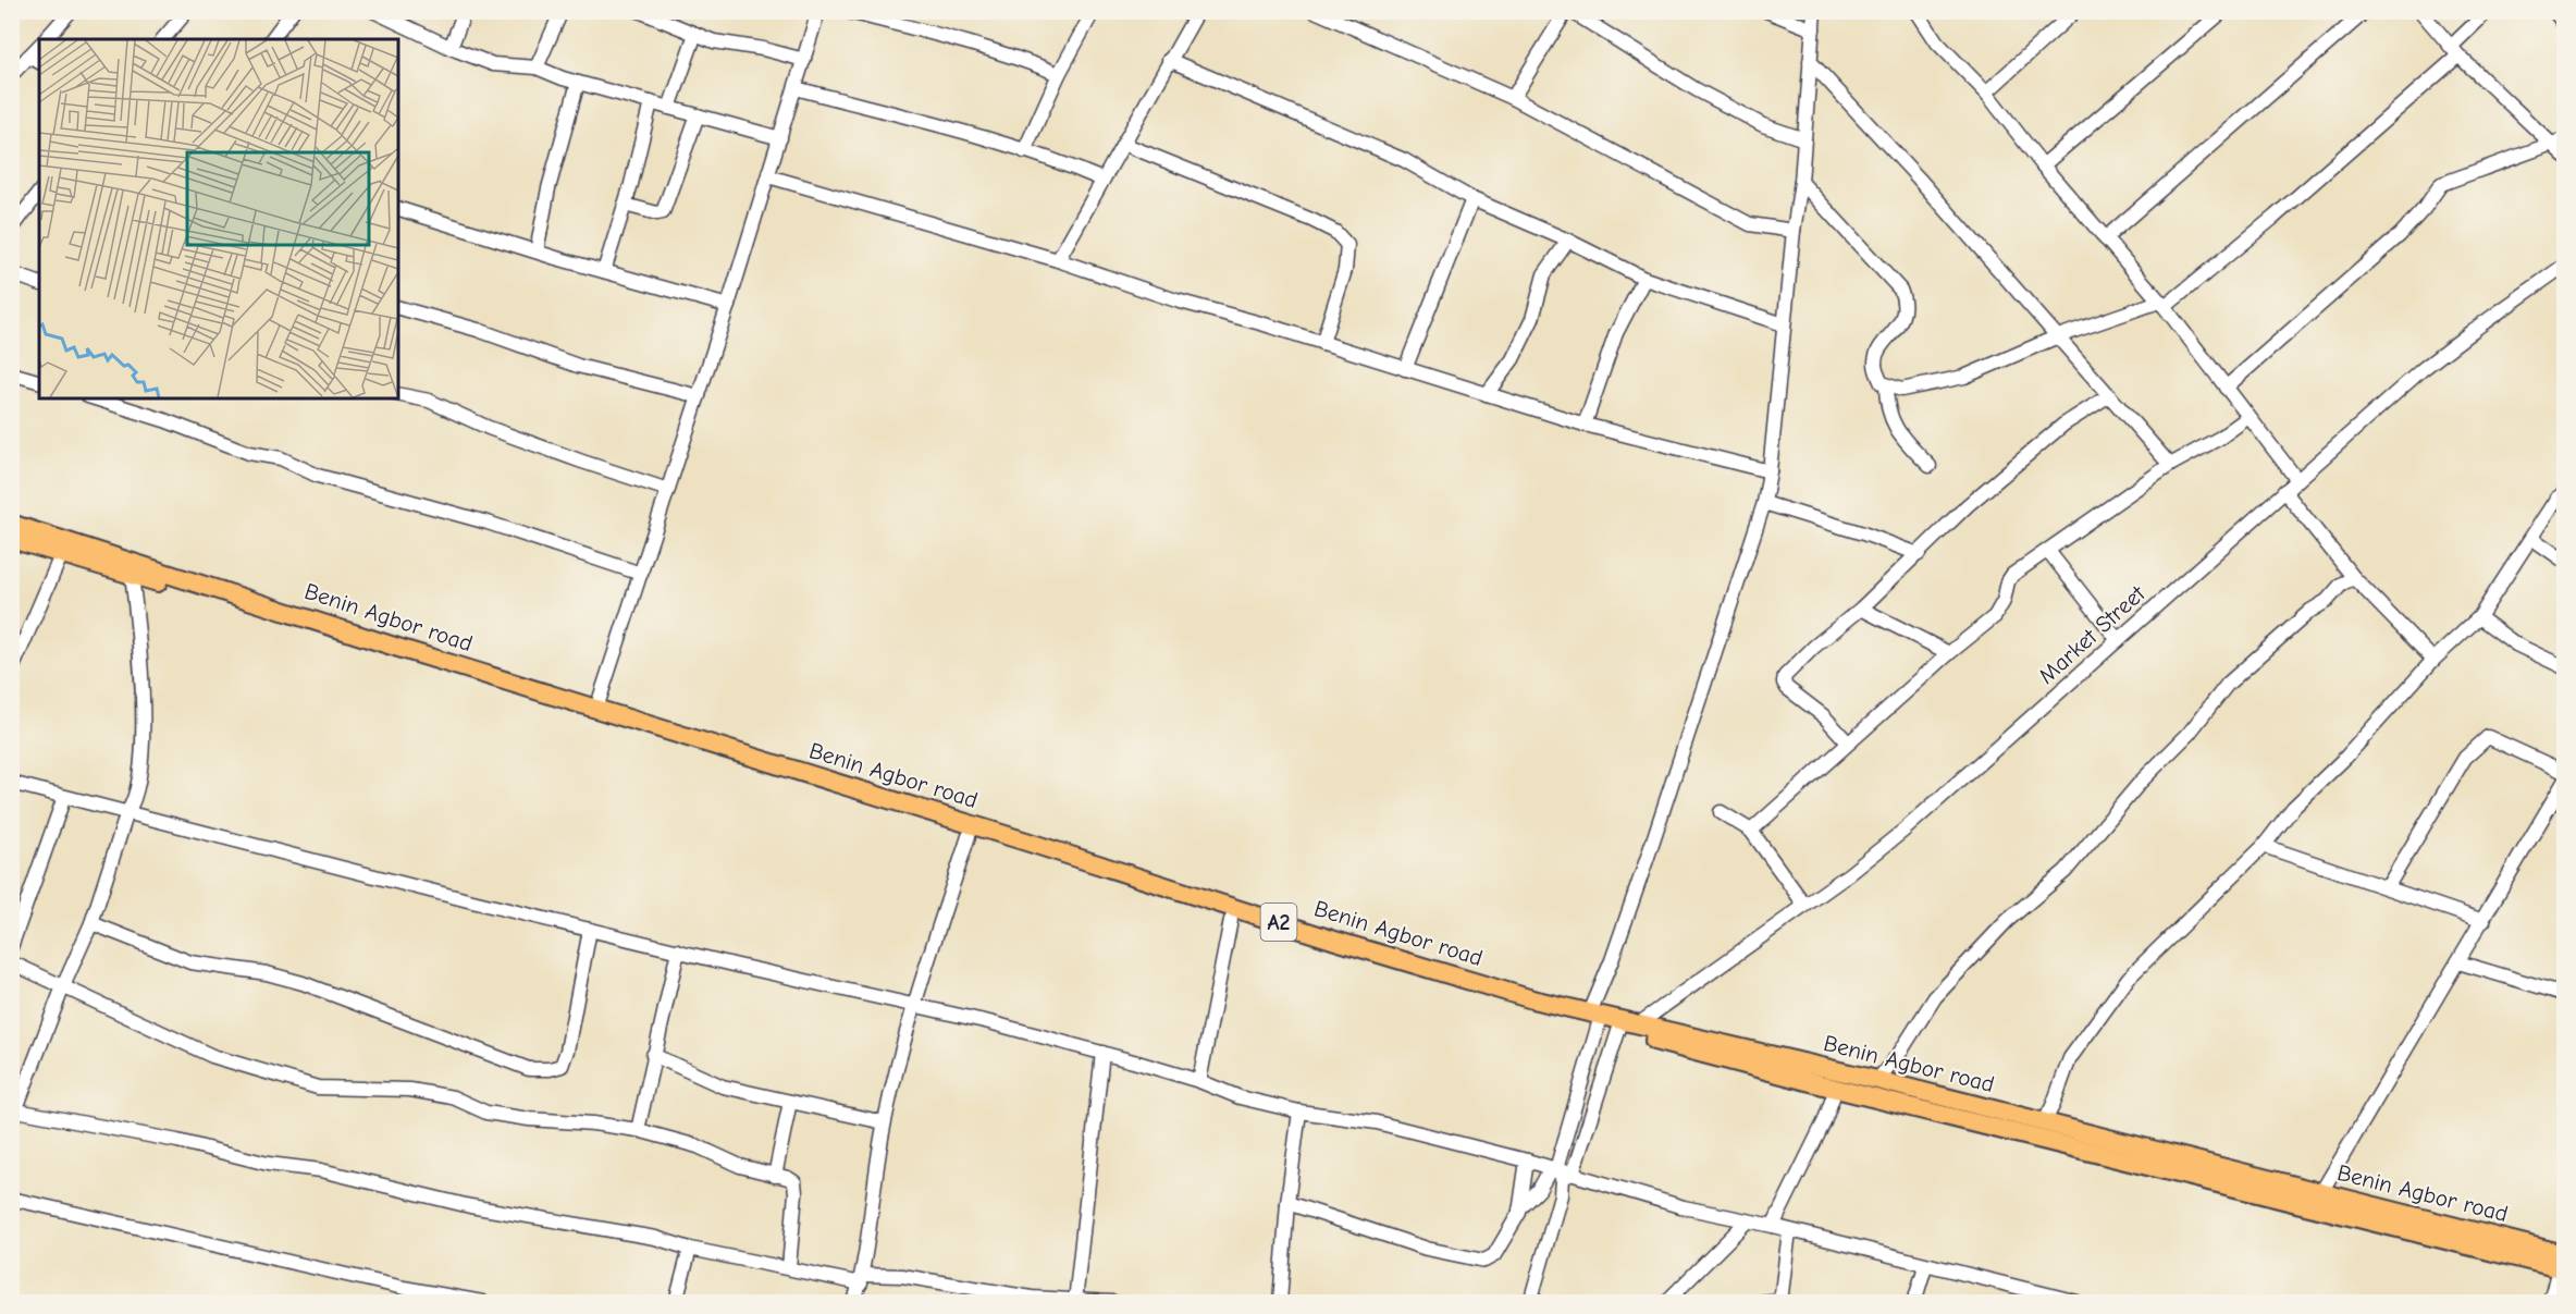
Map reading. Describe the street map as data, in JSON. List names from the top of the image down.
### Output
{
  "streets": {
    "highway": ["Benin Agbor road", "A2"],
    "street": ["Market Street"]
  },
  "crossings": [
    ["Benin Agbor road", "Market Street"]
  ]
}
